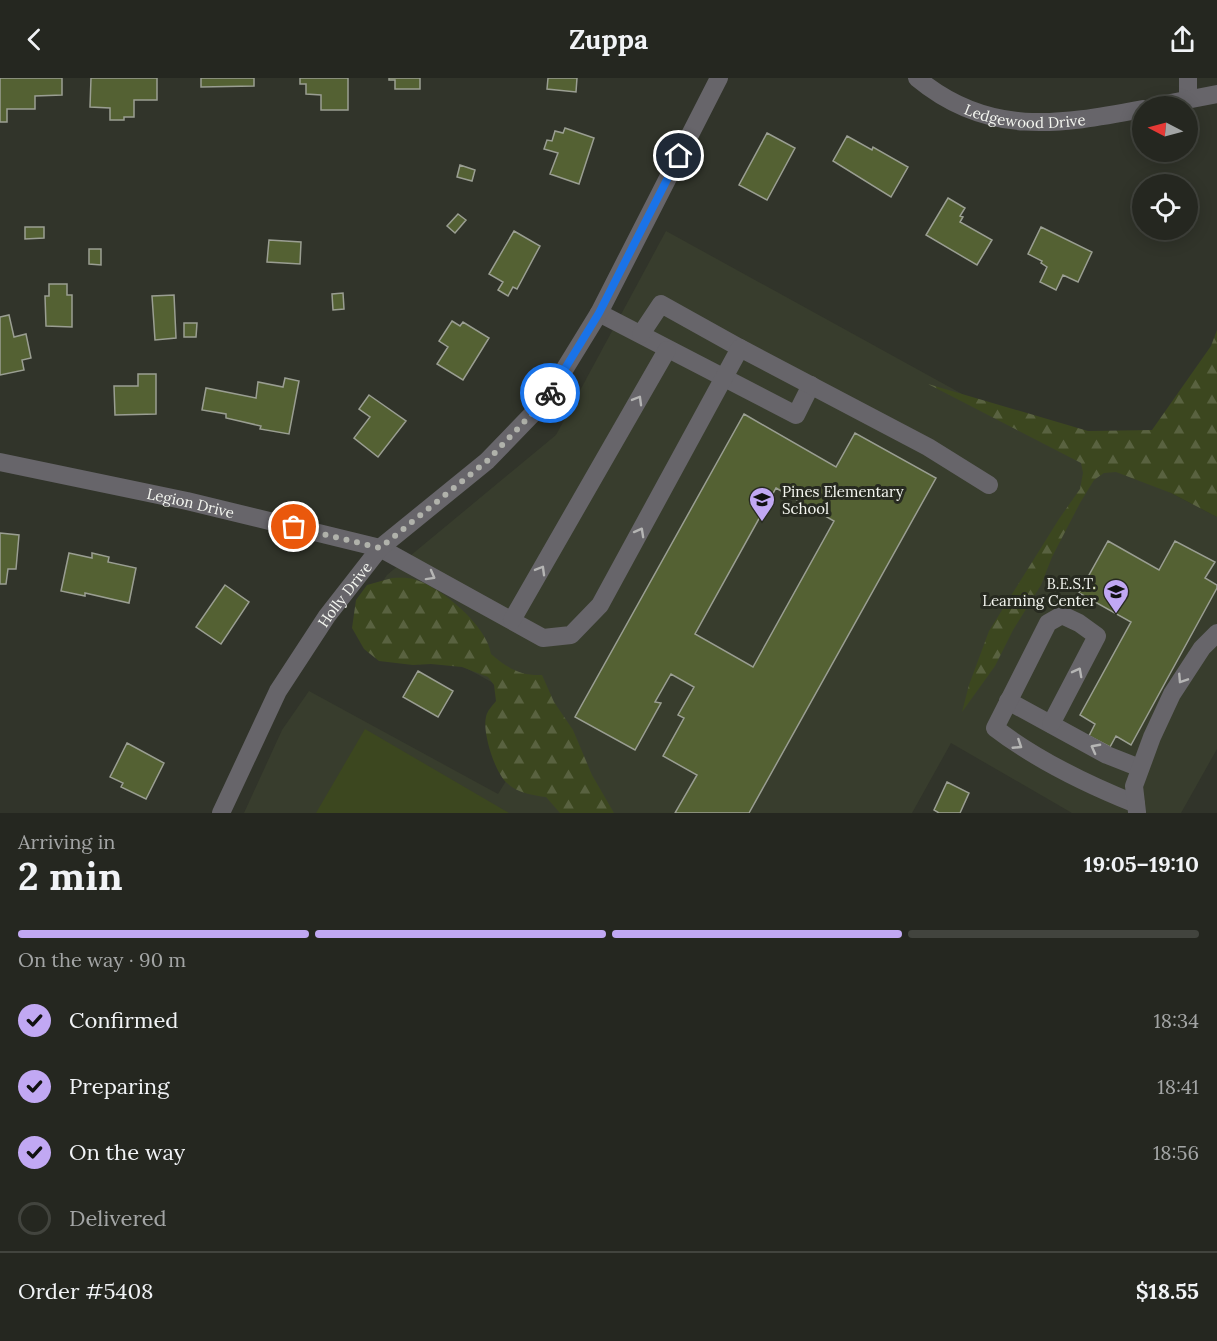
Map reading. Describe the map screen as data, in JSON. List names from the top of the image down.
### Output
{
  "streets": {
    "street": ["Ledgewood Drive", "Legion Drive", "Holly Drive"]
  },
  "crossings": [
    ["Legion Drive", "Holly Drive"]
  ],
  "places": {
    "school or university": ["Pines Elementary School", "B.E.S.T. Learning Center"]
  },
  "north": "left",
  "page": {
    "header": "Zuppa",
    "heading": ["2 min", "Arriving in", "19:05–19:10"],
    "panel": ["Order #5408", "$18.55"],
    "bar": "On the way · 90 m",
    "list": [
      ["Confirmed", "18:34"],
      ["Preparing", "18:41"],
      ["On the way", "18:56"],
      "Delivered"
    ]
  }
}
